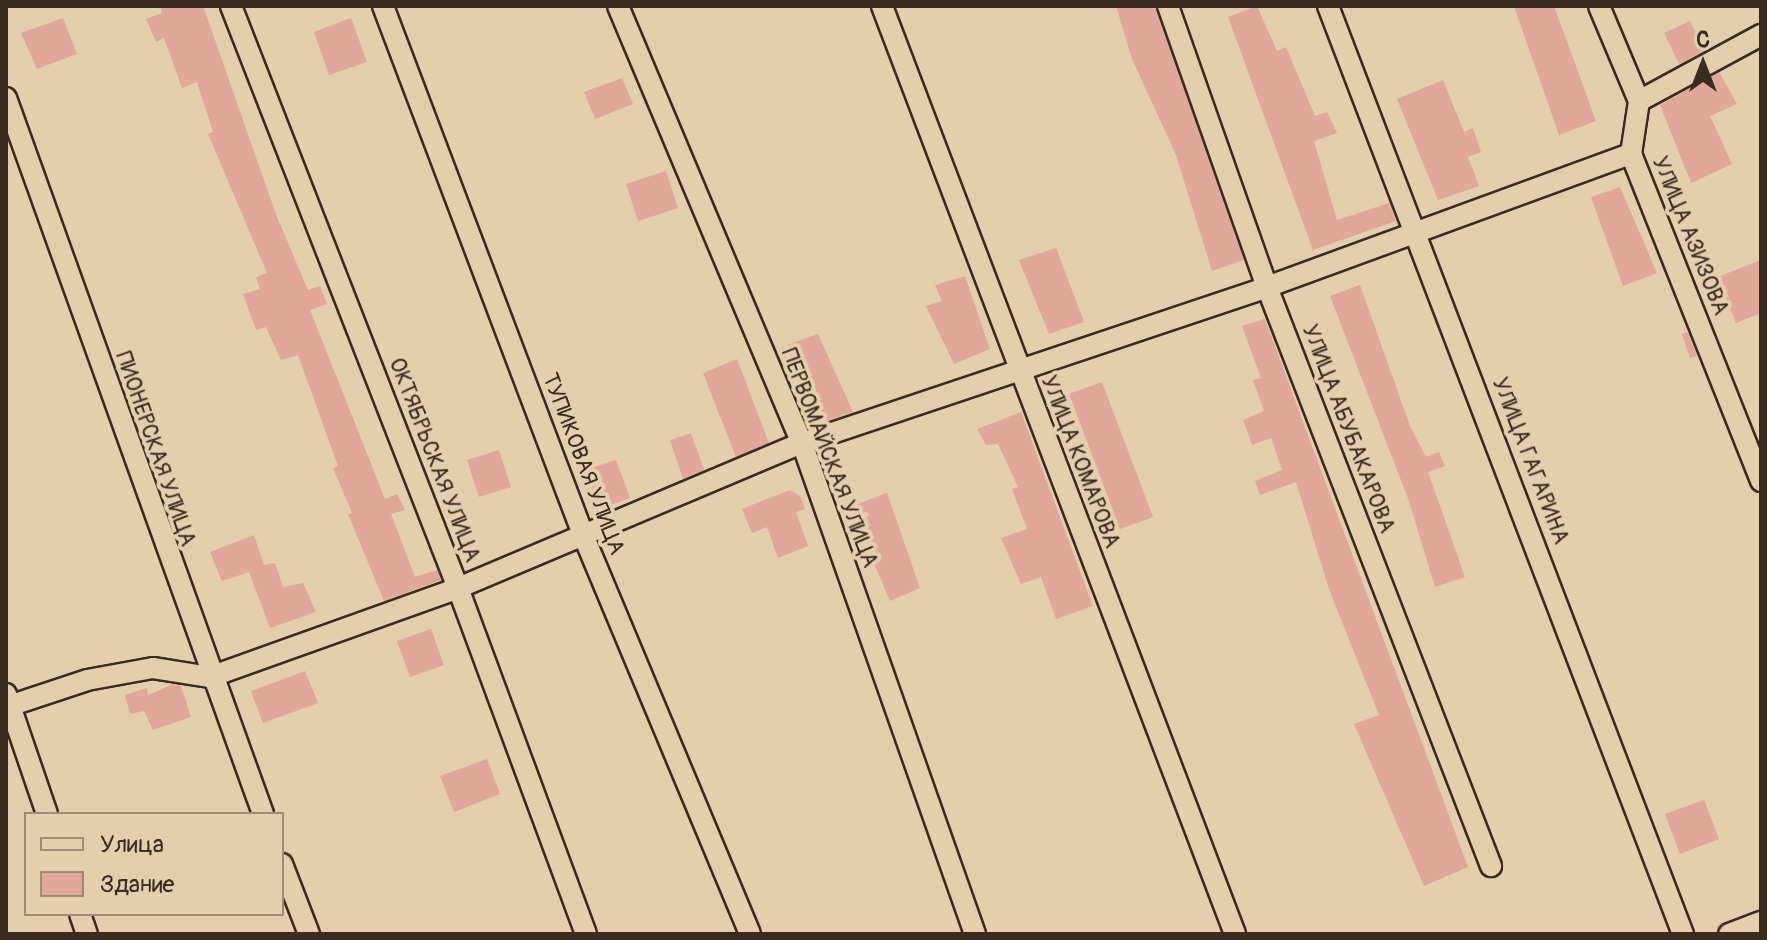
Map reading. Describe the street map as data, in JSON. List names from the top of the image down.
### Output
{
  "streets": {
    "street": [
      "УЛИЦА АЗИЗОВА",
      "УЛИЦА АБУБАКАРОВА",
      "ПИОНЕРСКАЯ УЛИЦА",
      "ПЕРВОМАЙСКАЯ УЛИЦА",
      "ОКТЯБРЬСКАЯ УЛИЦА",
      "УЛИЦА ГАГАРИНА",
      "УЛИЦА КОМАРОВА",
      "ТУПИКОВАЯ УЛИЦА"
    ]
  },
  "legend": ["Улица", "Здание"],
  "north": "top"
}
